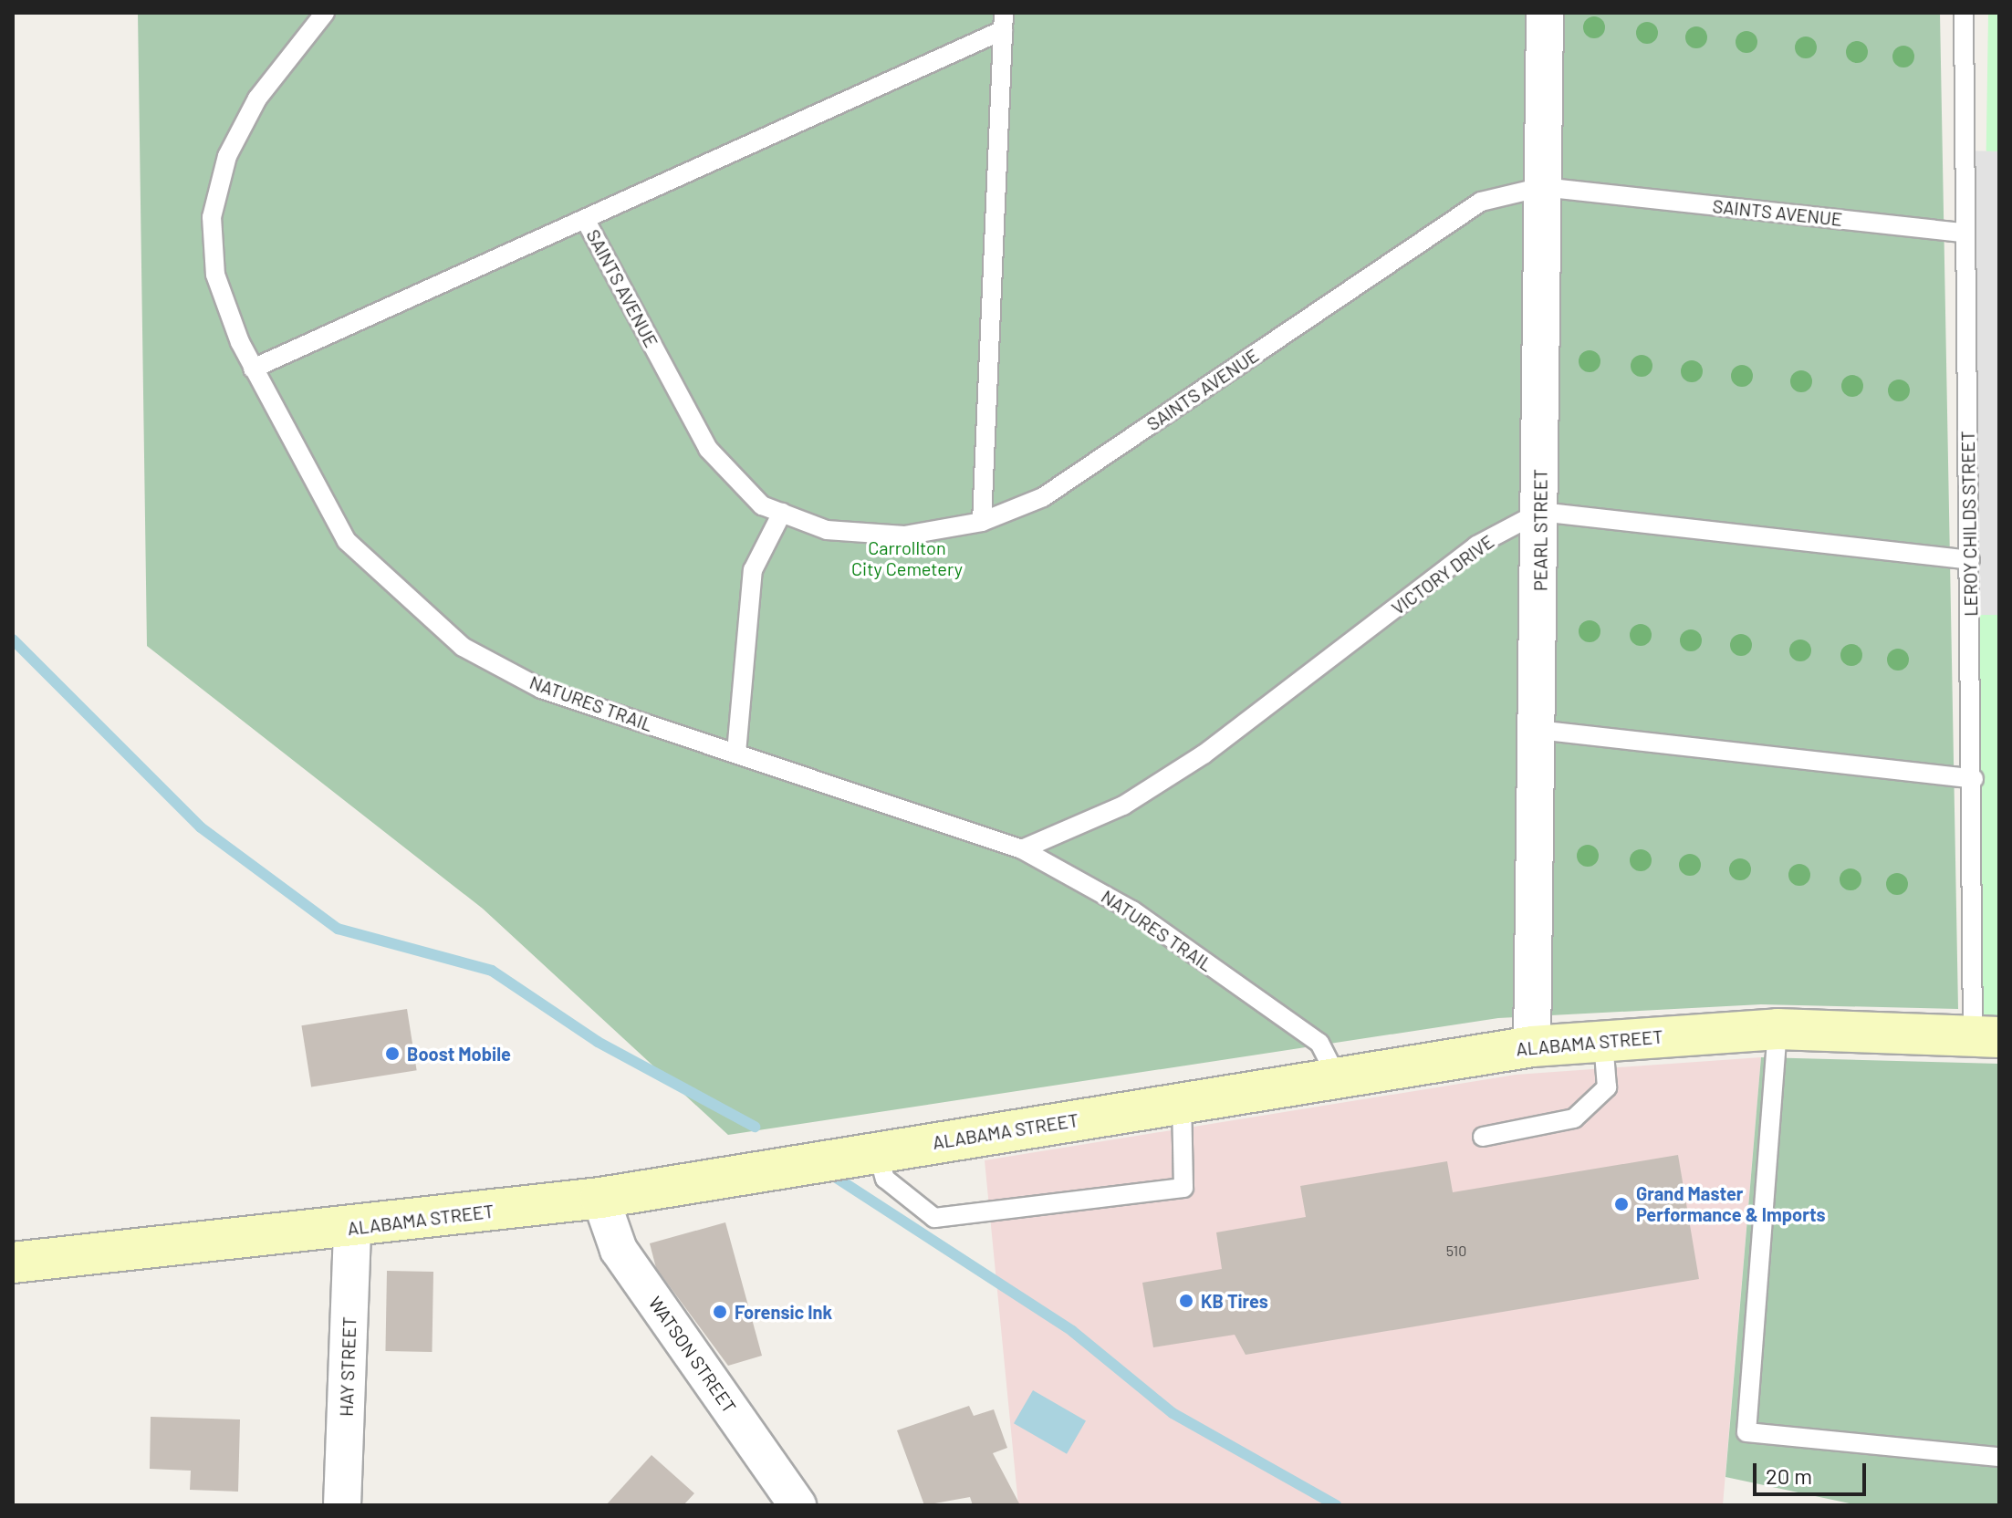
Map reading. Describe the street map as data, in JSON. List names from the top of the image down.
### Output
{
  "streets": {
    "main road": ["ALABAMA STREET"],
    "street": ["PEARL STREET", "WATSON STREET", "HAY STREET"],
    "lane": [
      "SAINTS AVENUE",
      "LEROY CHILDS STREET",
      "VICTORY DRIVE",
      "NATURES TRAIL"
    ]
  },
  "crossings": [
    ["SAINTS AVENUE", "LEROY CHILDS STREET"],
    ["SAINTS AVENUE", "PEARL STREET"],
    ["LEROY CHILDS STREET", "ALABAMA STREET"],
    ["PEARL STREET", "VICTORY DRIVE"],
    ["PEARL STREET", "ALABAMA STREET"],
    ["VICTORY DRIVE", "NATURES TRAIL"],
    ["NATURES TRAIL", "ALABAMA STREET"],
    ["ALABAMA STREET", "WATSON STREET"],
    ["ALABAMA STREET", "HAY STREET"]
  ],
  "parks": ["Carrollton City Cemetery"],
  "places": [
    "Boost Mobile",
    "Grand Master Performance & Imports",
    "KB Tires",
    "Forensic Ink"
  ],
  "house_numbers": ["510"],
  "scale_bar": "20 m"
}
